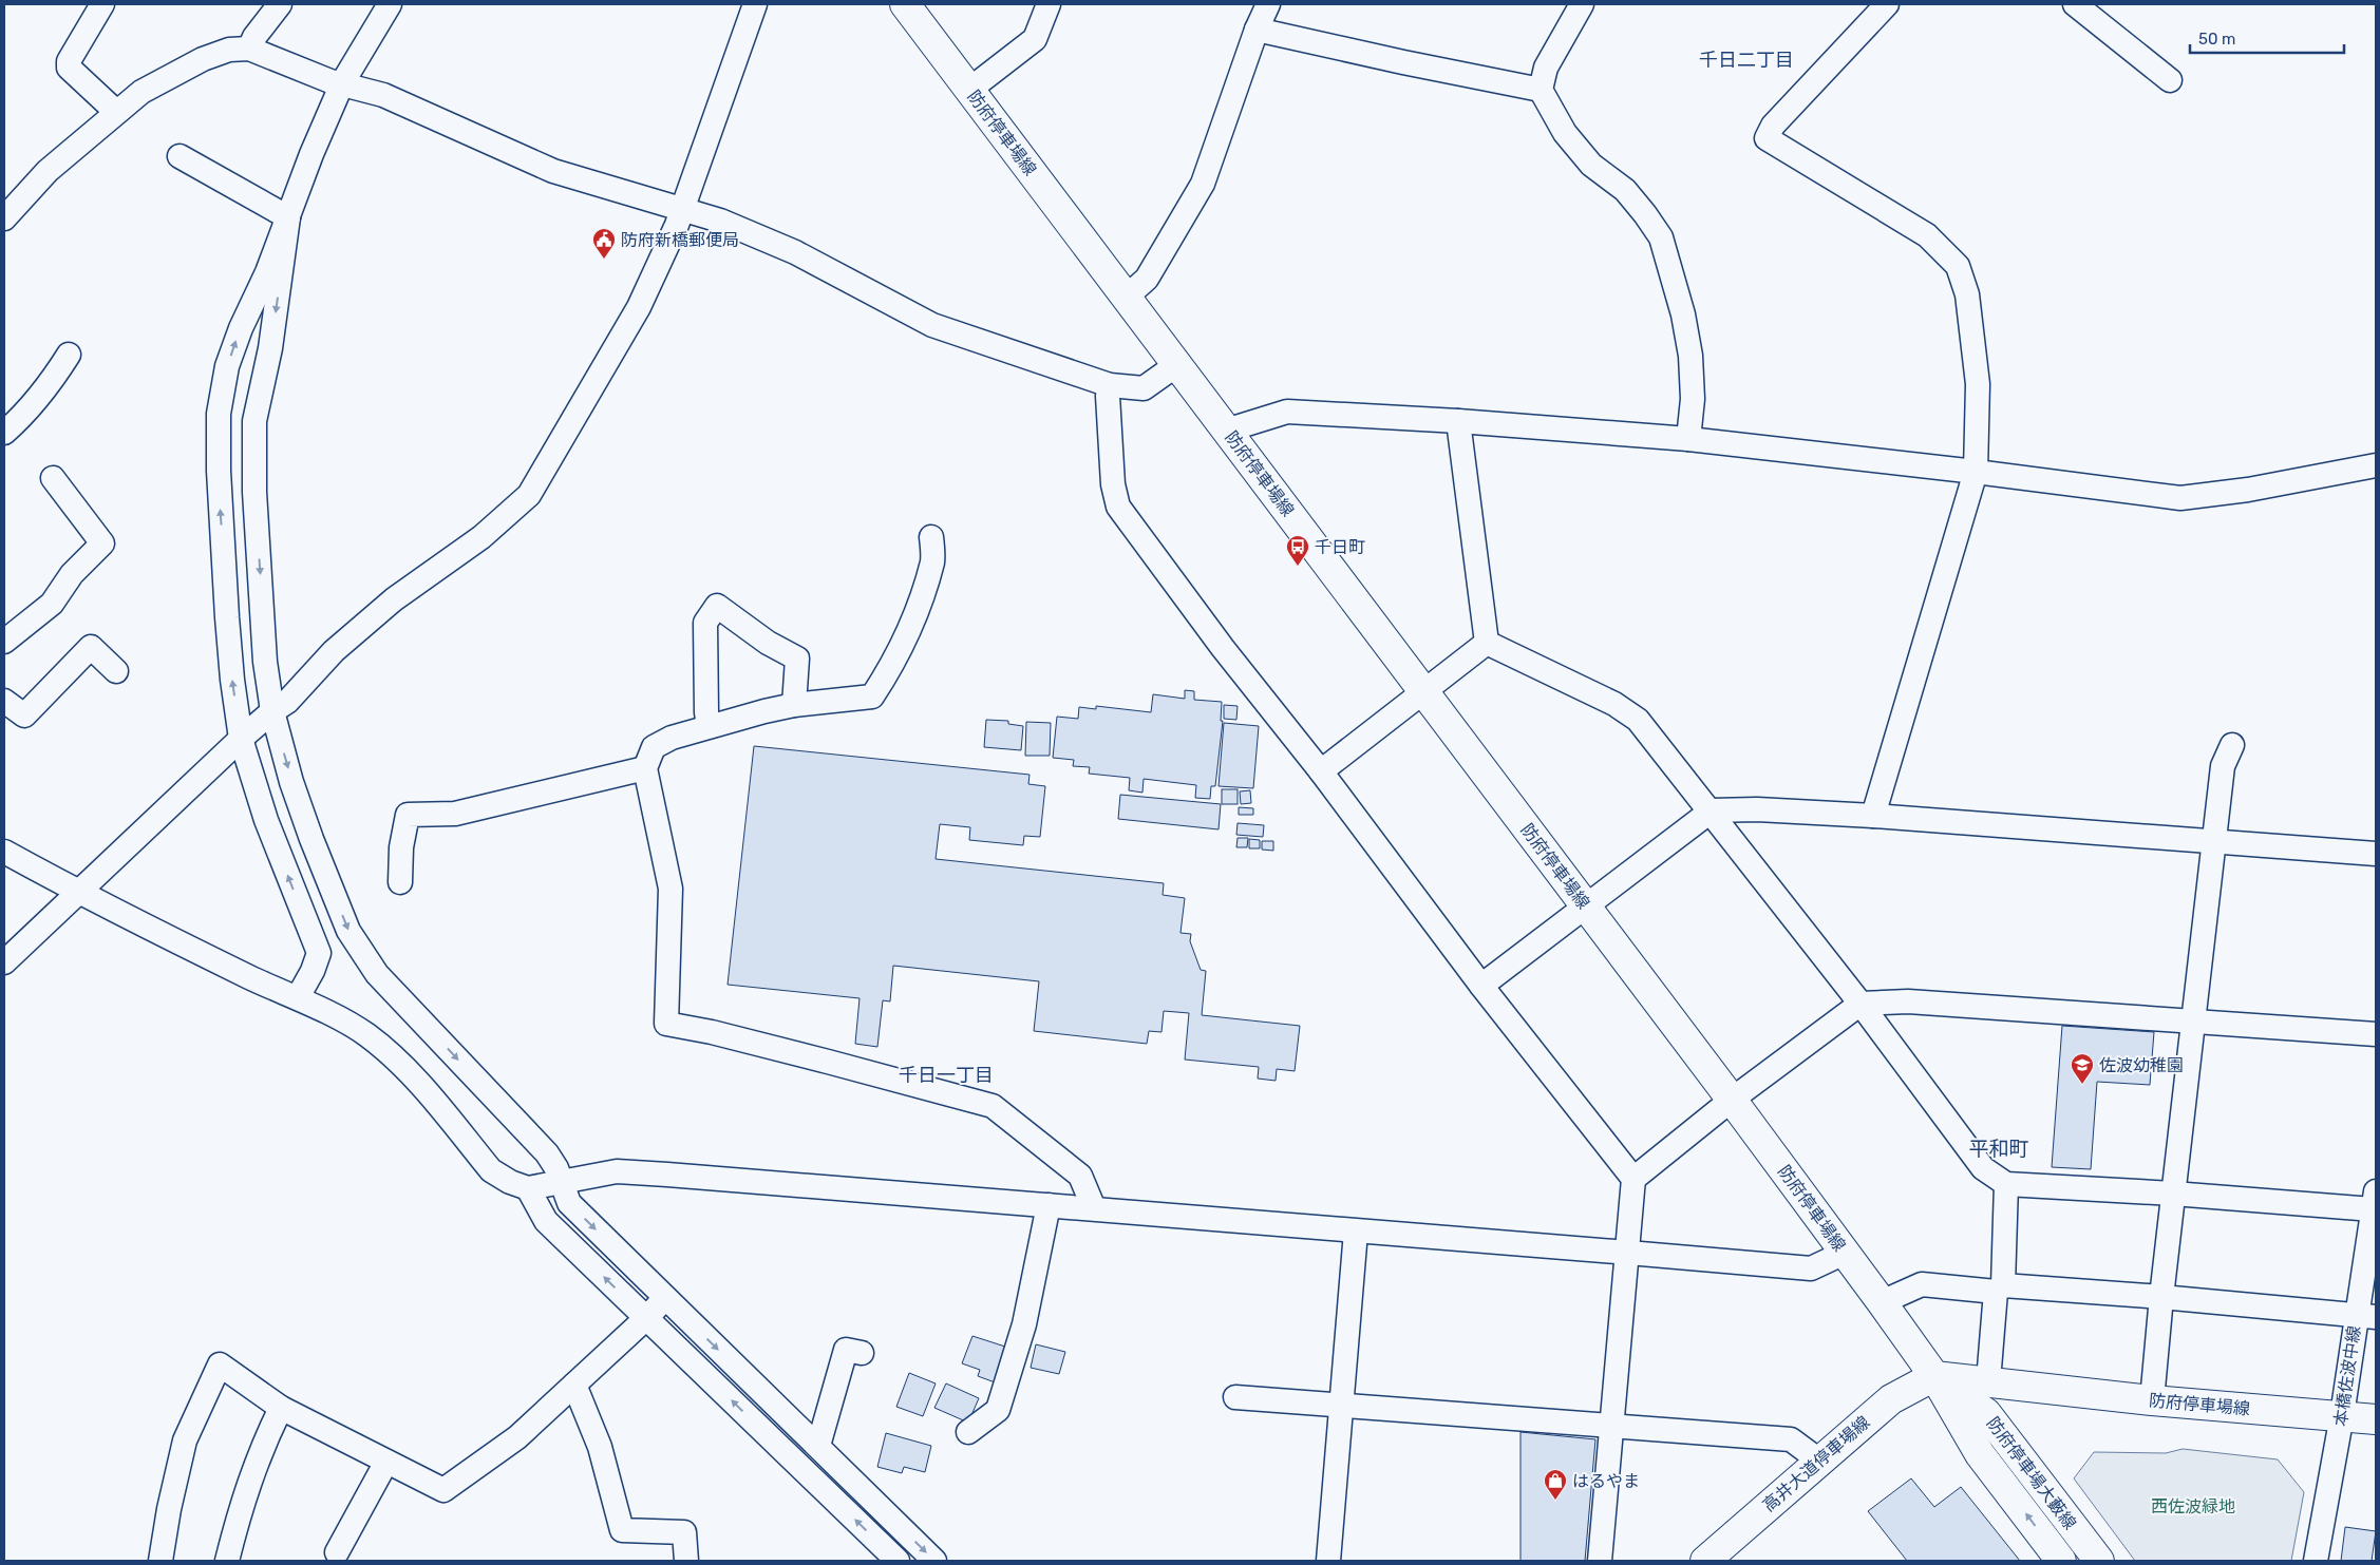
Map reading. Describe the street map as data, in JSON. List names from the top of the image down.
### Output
{
  "streets": {
    "main road": ["防府停車場線", "高井大道停車場線", "防府停車場大藪線"],
    "street": ["本橋佐波中線"]
  },
  "crossings": [
    ["防府停車場線", "本橋佐波中線"],
    ["防府停車場線", "高井大道停車場線"],
    ["防府停車場線", "防府停車場大藪線"],
    ["高井大道停車場線", "防府停車場大藪線"]
  ],
  "districts": ["千日二丁目", "千日一丁目", "平和町"],
  "parks": ["西佐波緑地"],
  "places": {
    "public building": ["防府新橋郵便局"],
    "bus stop": ["千日町"],
    "school or university": ["佐波幼稚園"],
    "shop": ["はるやま"]
  },
  "scale_bar": "50 m"
}
